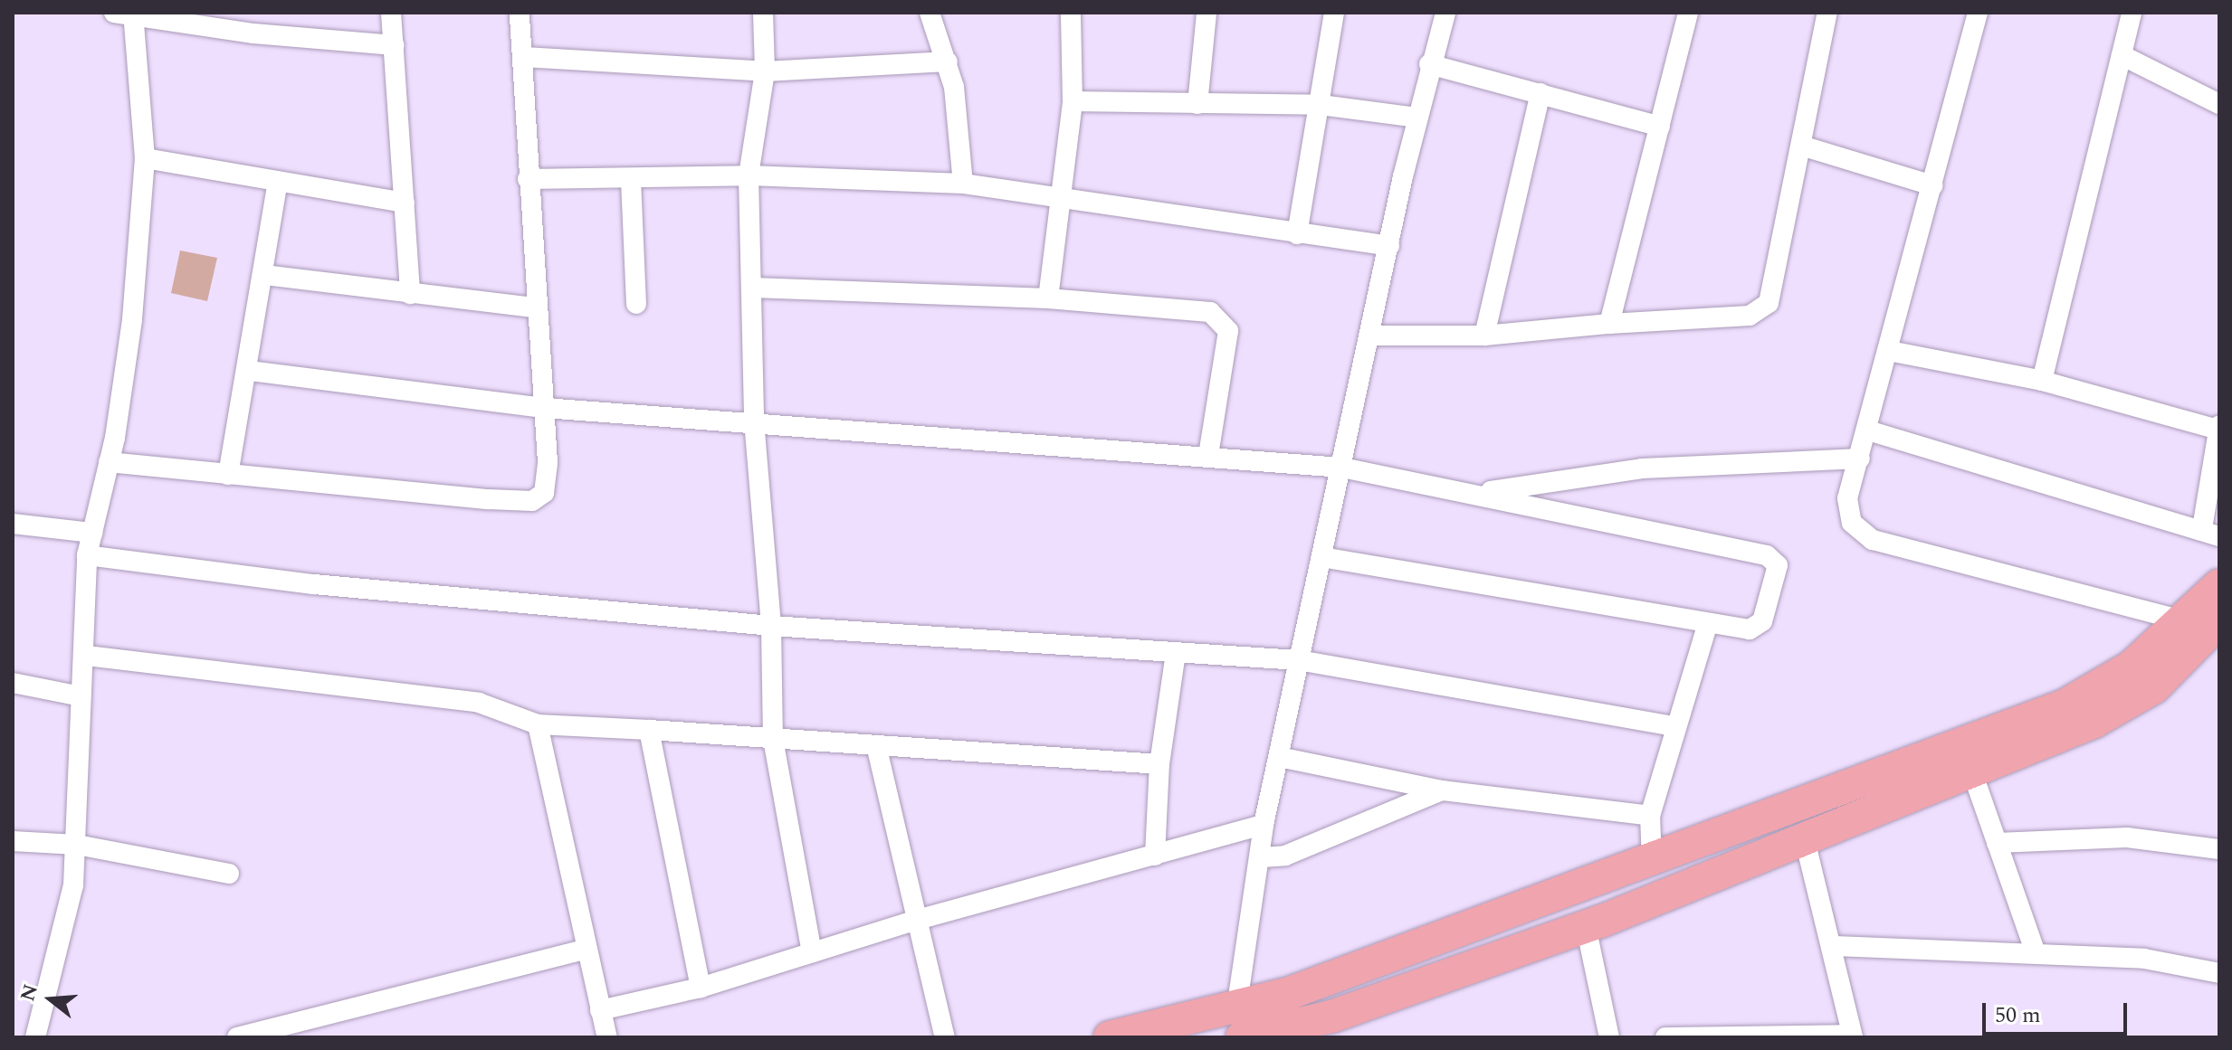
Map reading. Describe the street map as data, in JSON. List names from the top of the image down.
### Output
{
  "scale_bar": "50 m",
  "north": "left"
}
